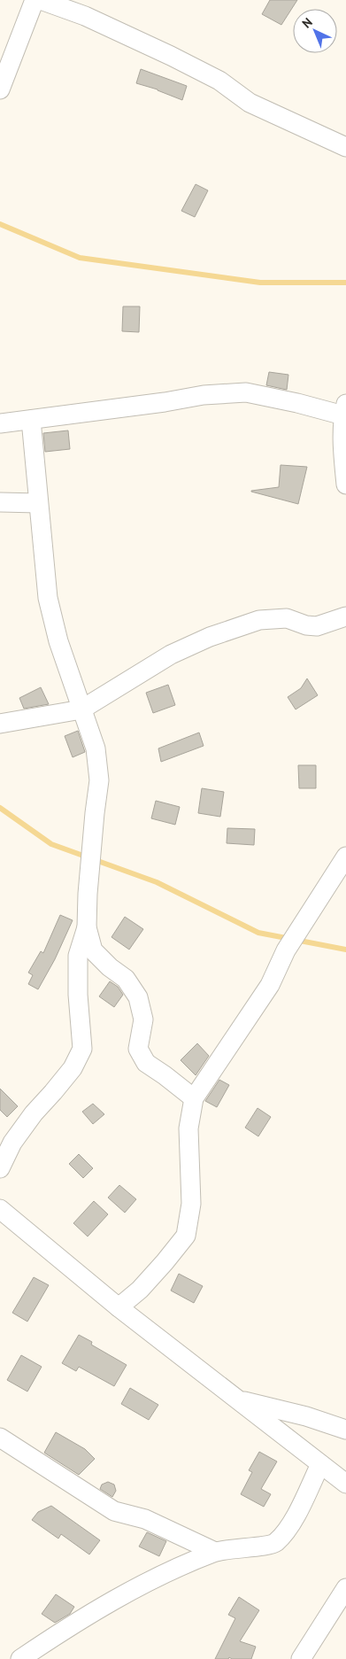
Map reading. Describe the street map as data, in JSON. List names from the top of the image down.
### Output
{
  "north": "top left"
}
